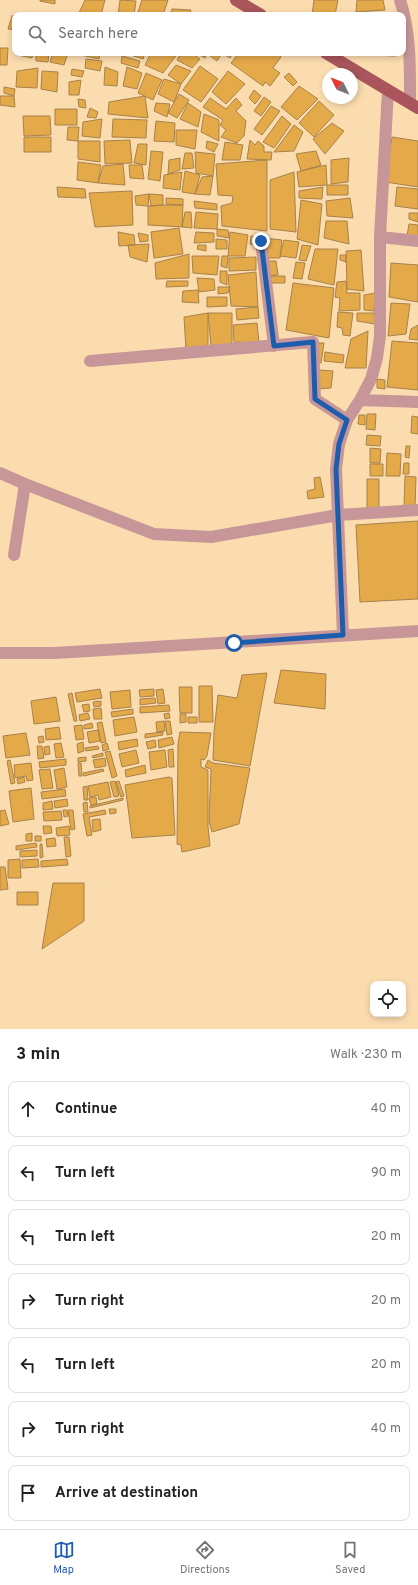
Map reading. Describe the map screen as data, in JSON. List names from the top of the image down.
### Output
{
  "north": "top left",
  "page": {
    "search": "Search here",
    "heading": ["3 min", "Walk · 230 m"],
    "list": [
      ["Continue", "40 m"],
      ["Turn left", "90 m"],
      ["Turn left", "20 m"],
      ["Turn right", "20 m"],
      ["Turn left", "20 m"],
      ["Turn right", "40 m"],
      "Arrive at destination"
    ],
    "nav": ["Map", "Directions", "Saved"]
  }
}
